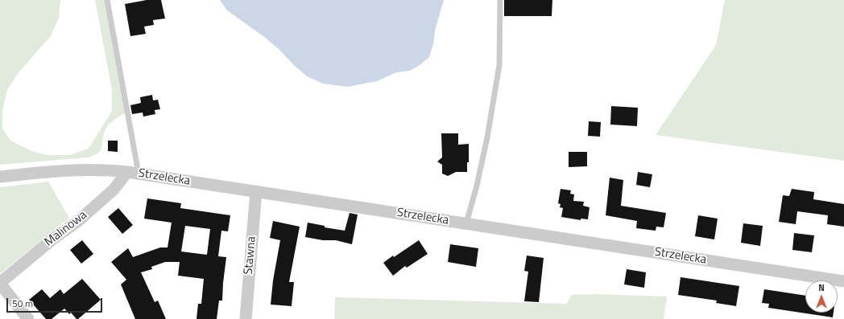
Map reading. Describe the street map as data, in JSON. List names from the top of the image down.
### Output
{
  "streets": {
    "street": ["Strzelecka", "Malinowa", "Stawna"]
  },
  "crossings": [
    ["Strzelecka", "Malinowa"],
    ["Strzelecka", "Stawna"]
  ],
  "scale_bar": "50 m",
  "north": "top"
}
